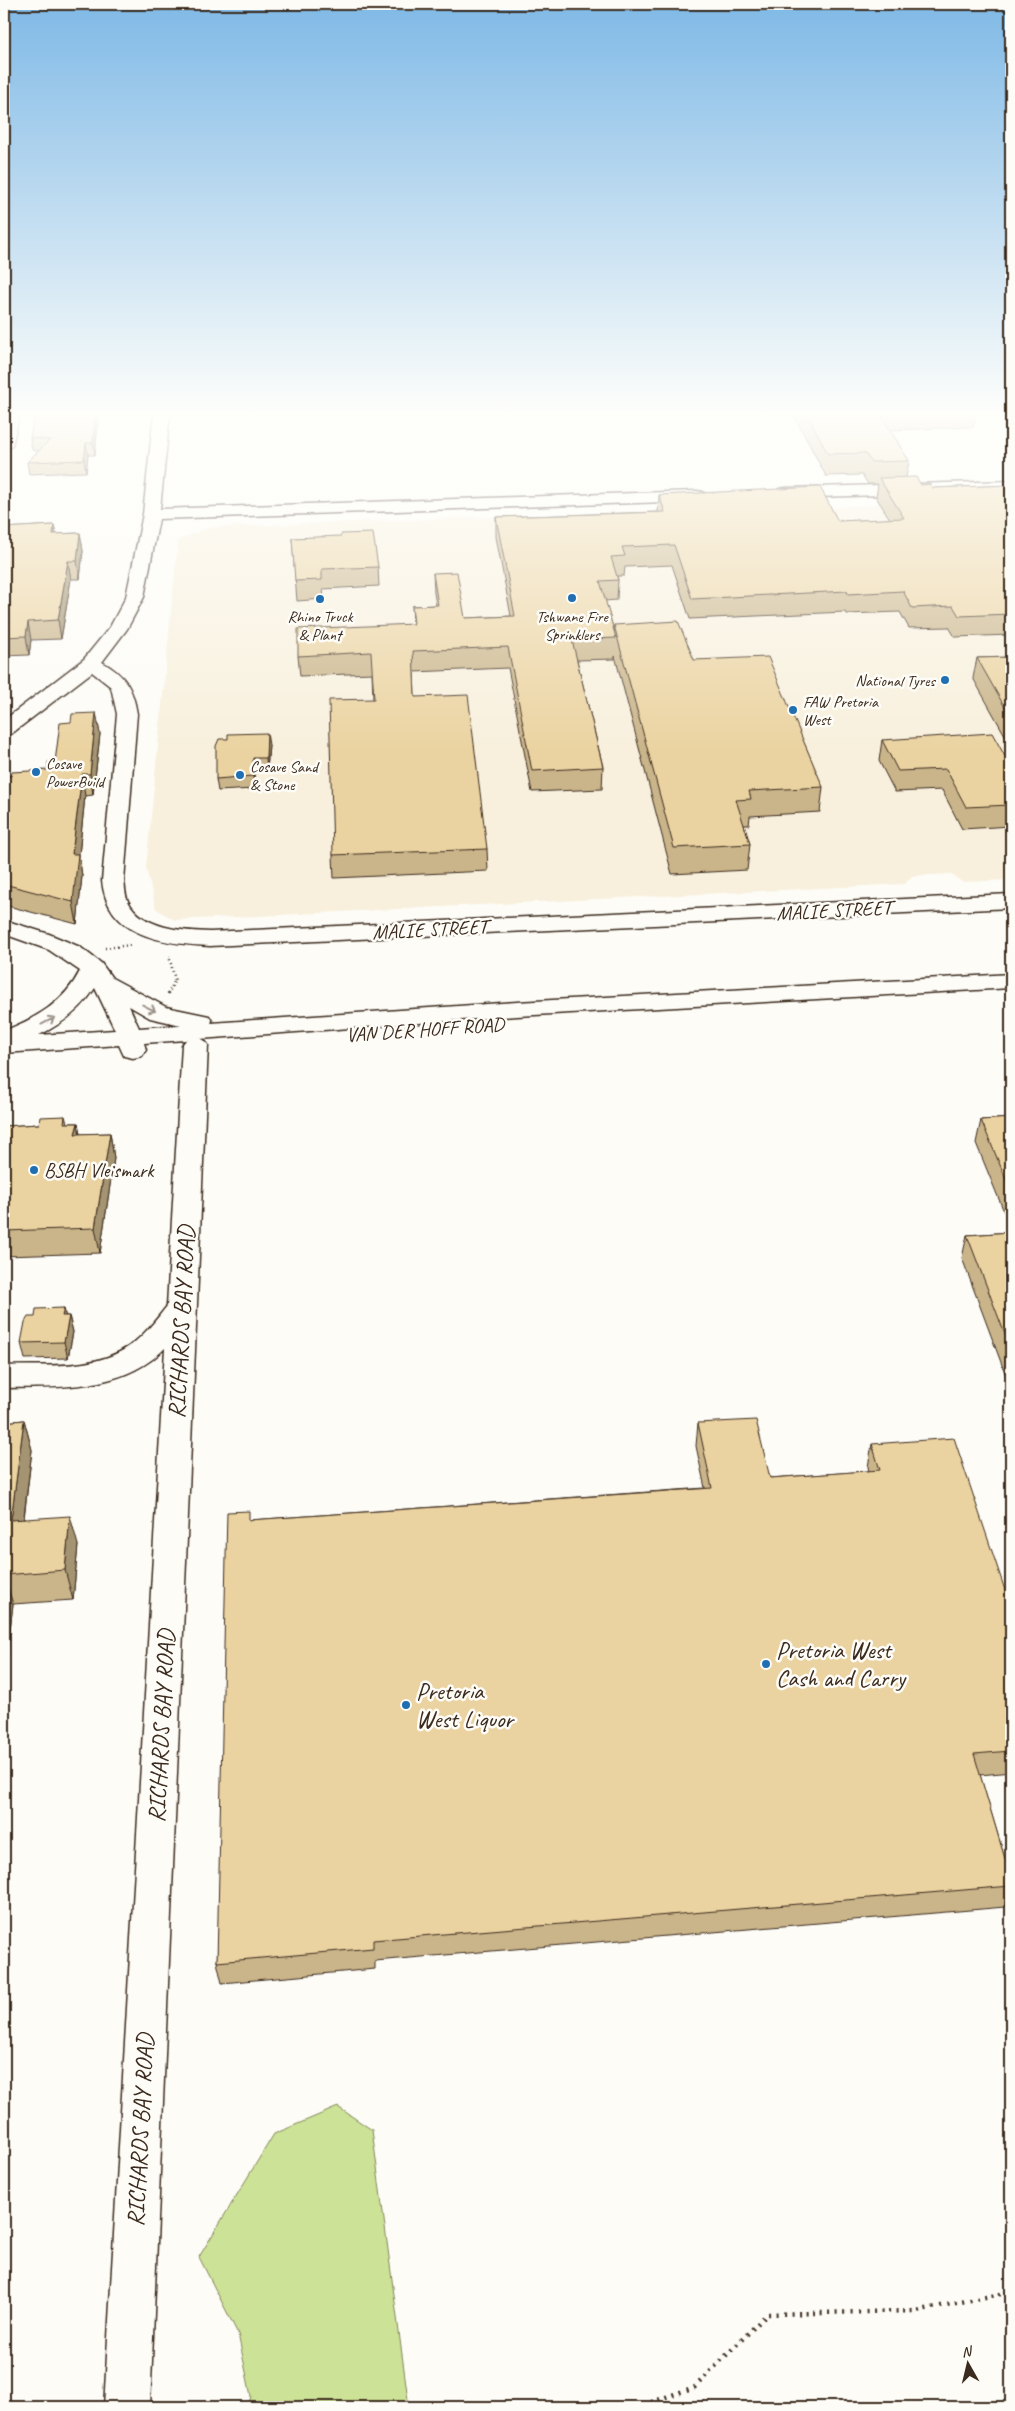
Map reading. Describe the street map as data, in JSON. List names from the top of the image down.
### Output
{
  "streets": {
    "street": ["MALIE STREET", "VAN DER HOFF ROAD", "RICHARDS BAY ROAD"]
  },
  "crossings": [
    ["VAN DER HOFF ROAD", "RICHARDS BAY ROAD"]
  ],
  "places": [
    "Tshwane Fire Sprinklers",
    "Rhino Truck & Plant",
    "National Tyres",
    "FAW Pretoria West",
    "Cosave PowerBuild",
    "Cosave Sand & Stone",
    "BSBH Vleismark",
    "Pretoria West Cash and Carry",
    "Pretoria West Liquor"
  ],
  "north": "top"
}
